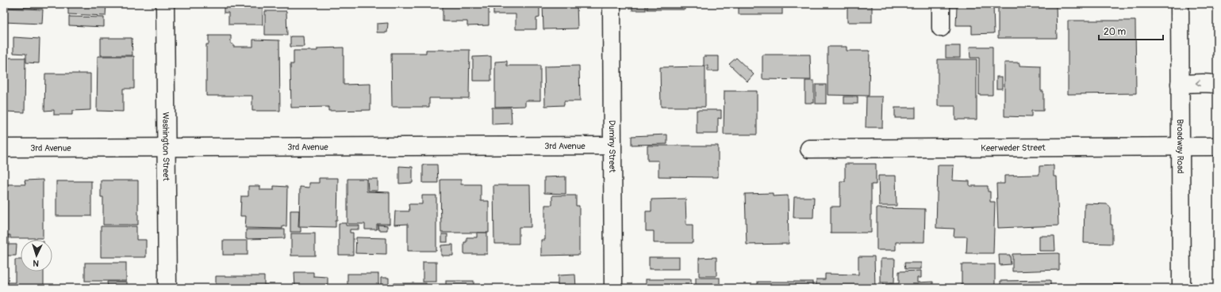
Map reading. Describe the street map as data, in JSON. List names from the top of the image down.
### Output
{
  "streets": {
    "street": [
      "3rd Avenue",
      "Washington Street",
      "Duminy Street",
      "Broadway Road",
      "Keerweder Street"
    ]
  },
  "crossings": [
    ["3rd Avenue", "Washington Street"],
    ["3rd Avenue", "Duminy Street"],
    ["Broadway Road", "Keerweder Street"]
  ],
  "scale_bar": "20 m",
  "north": "bottom"
}
